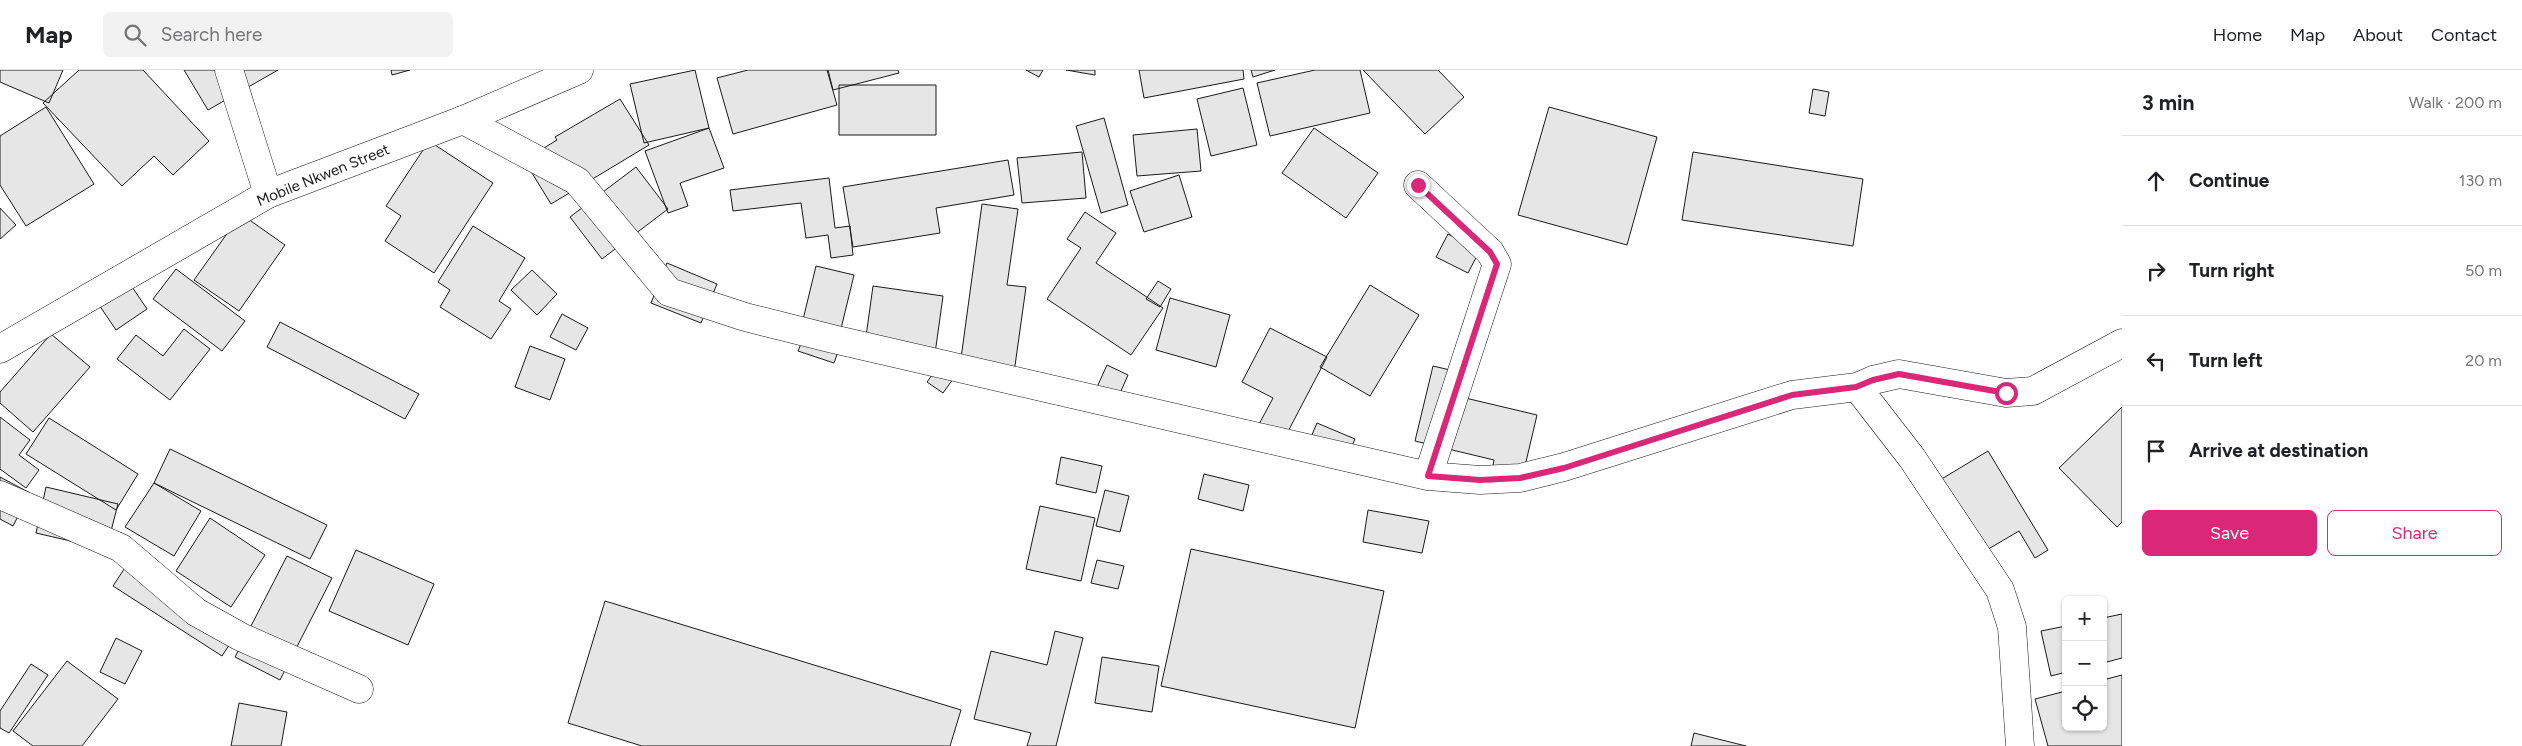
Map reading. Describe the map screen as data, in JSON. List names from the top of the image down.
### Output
{
  "streets": {
    "main road": ["Mobile Nkwen Street"]
  },
  "page": {
    "header": "Map",
    "search": "Search here",
    "nav": [
      "Home",
      "Map",
      "About",
      "Contact"
    ],
    "heading": ["3 min", "Walk · 200 m"],
    "list": [
      ["Continue", "130 m"],
      ["Turn right", "50 m"],
      ["Turn left", "20 m"],
      "Arrive at destination"
    ],
    "buttons": ["Save", "Share"],
    "map_buttons": ["+", "−"]
  }
}
